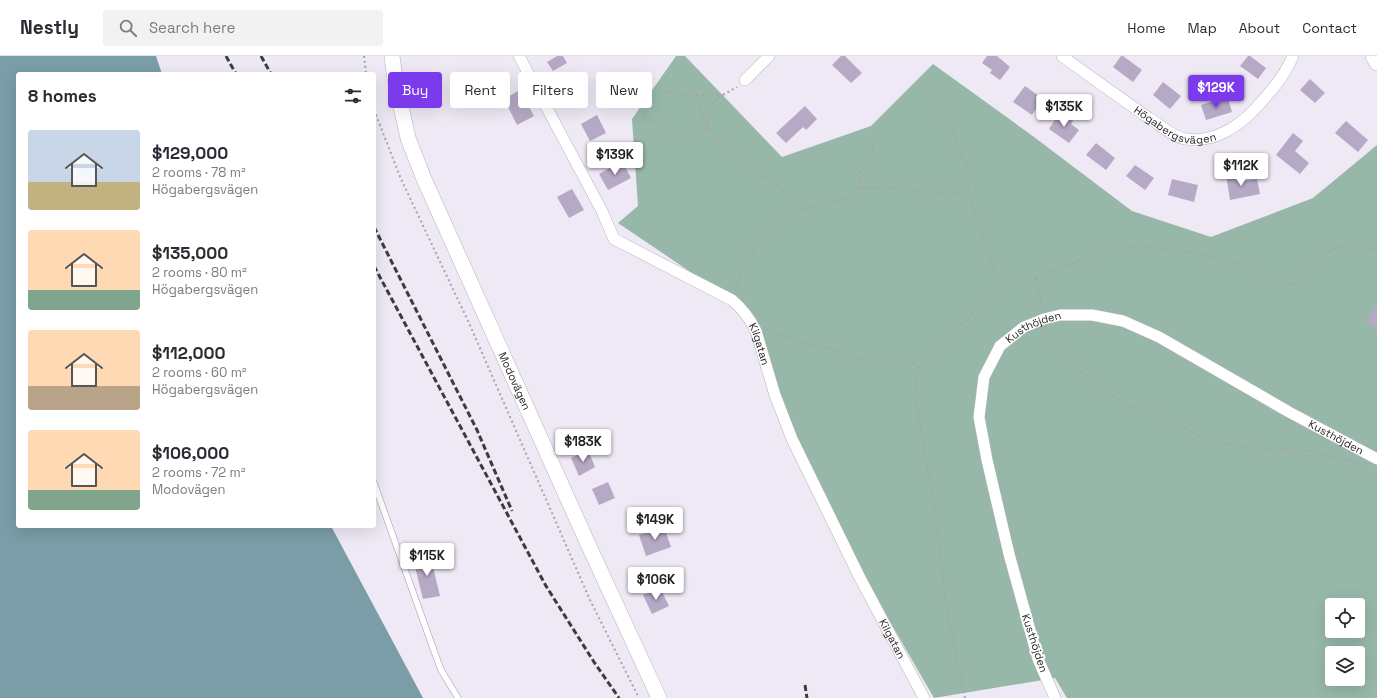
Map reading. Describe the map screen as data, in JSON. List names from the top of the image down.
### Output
{
  "streets": {
    "main road": ["Modovägen"],
    "street": ["Högabergsvägen", "Kusthöjden", "Kilgatan"]
  },
  "page": {
    "header": "Nestly",
    "search": "Search here",
    "nav": [
      "Home",
      "Map",
      "About",
      "Contact"
    ],
    "chip": [
      "Buy",
      "Rent",
      "Filters",
      "New"
    ],
    "heading": "8 homes",
    "price": [
      "$129K",
      "$135K",
      "$139K",
      "$112K",
      "$183K",
      "$149K",
      "$115K",
      "$106K"
    ],
    "list": [
      {
        "name": "$129,000",
        "note": "2 rooms · 78 m² · Högabergsvägen"
      },
      {
        "name": "$135,000",
        "note": "2 rooms · 80 m² · Högabergsvägen"
      },
      {
        "name": "$112,000",
        "note": "2 rooms · 60 m² · Högabergsvägen"
      },
      {
        "name": "$106,000",
        "note": "2 rooms · 72 m² · Modovägen"
      }
    ]
  }
}
